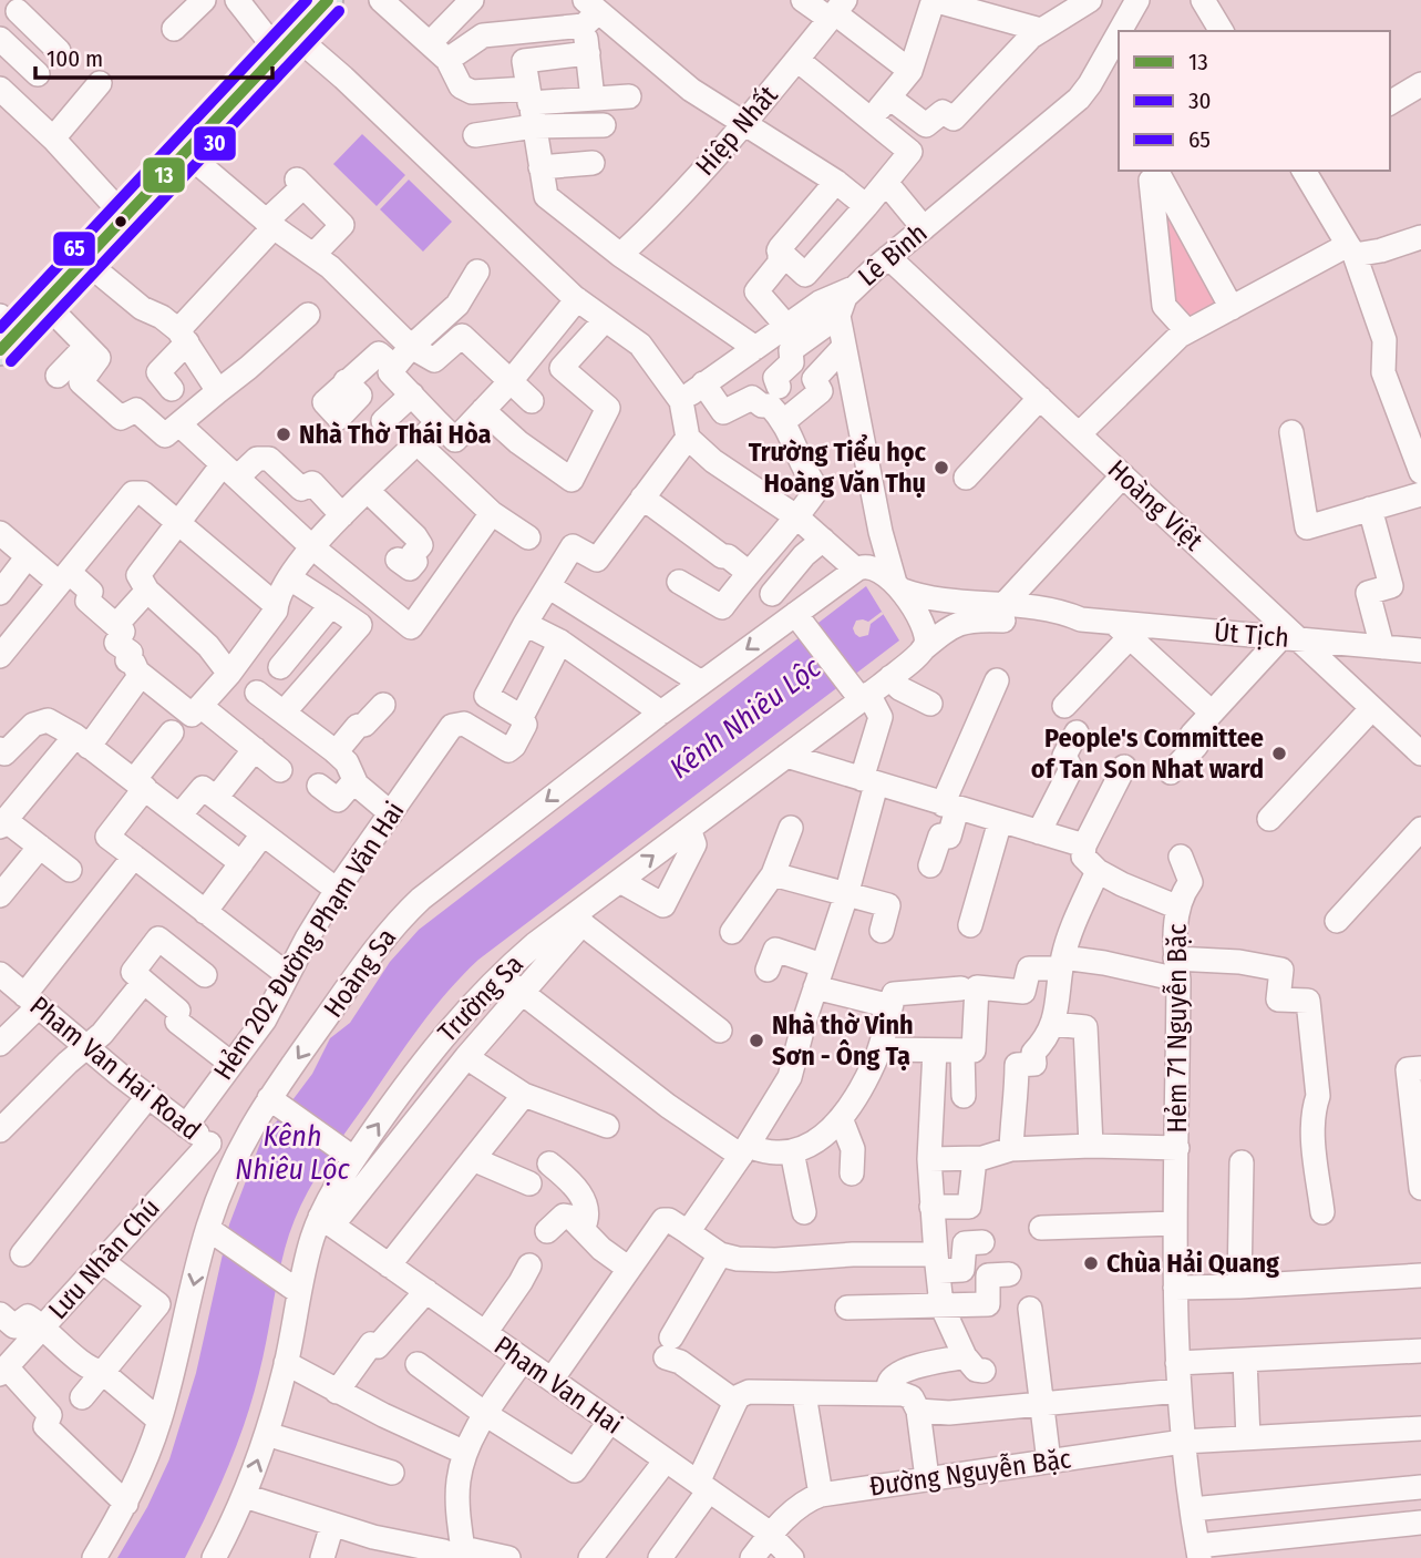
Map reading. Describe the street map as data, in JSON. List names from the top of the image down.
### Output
{
  "streets": {
    "street": [
      "Hiệp Nhất",
      "Lê Bình",
      "Hoàng Việt",
      "Út Tịch",
      "Hẻm 202 Đường Phạm Văn Hai",
      "Hoàng Sa",
      "Trường Sa",
      "Hẻm 71 Nguyễn Bặc",
      "Pham Van Hai Road",
      "Lưu Nhân Chú",
      "Pham Van Hai",
      "Đường Nguyễn Bặc"
    ]
  },
  "crossings": [
    ["Lê Bình", "Hoàng Việt"],
    ["Hoàng Việt", "Út Tịch"],
    ["Út Tịch", "Hoàng Sa"],
    ["Út Tịch", "Trường Sa"],
    ["Hẻm 202 Đường Phạm Văn Hai", "Pham Van Hai Road"],
    ["Hoàng Sa", "Trường Sa"],
    ["Hoàng Sa", "Pham Van Hai Road"],
    ["Trường Sa", "Pham Van Hai"],
    ["Hẻm 71 Nguyễn Bặc", "Đường Nguyễn Bặc"],
    ["Pham Van Hai Road", "Lưu Nhân Chú"],
    ["Pham Van Hai", "Đường Nguyễn Bặc"]
  ],
  "water": ["Kênh Nhiêu Lộc"],
  "places": [
    "Nhà Thờ Thái Hòa",
    "Trường Tiểu học Hoàng Văn Thụ",
    "People's Committee of Tan Son Nhat ward",
    "Nhà thờ Vinh Sơn - Ông Tạ",
    "Chùa Hải Quang"
  ],
  "lines": ["transit line 13", "transit line 65", "transit line 30"],
  "legend": ["13", "30", "65"],
  "scale_bar": "100 m"
}
